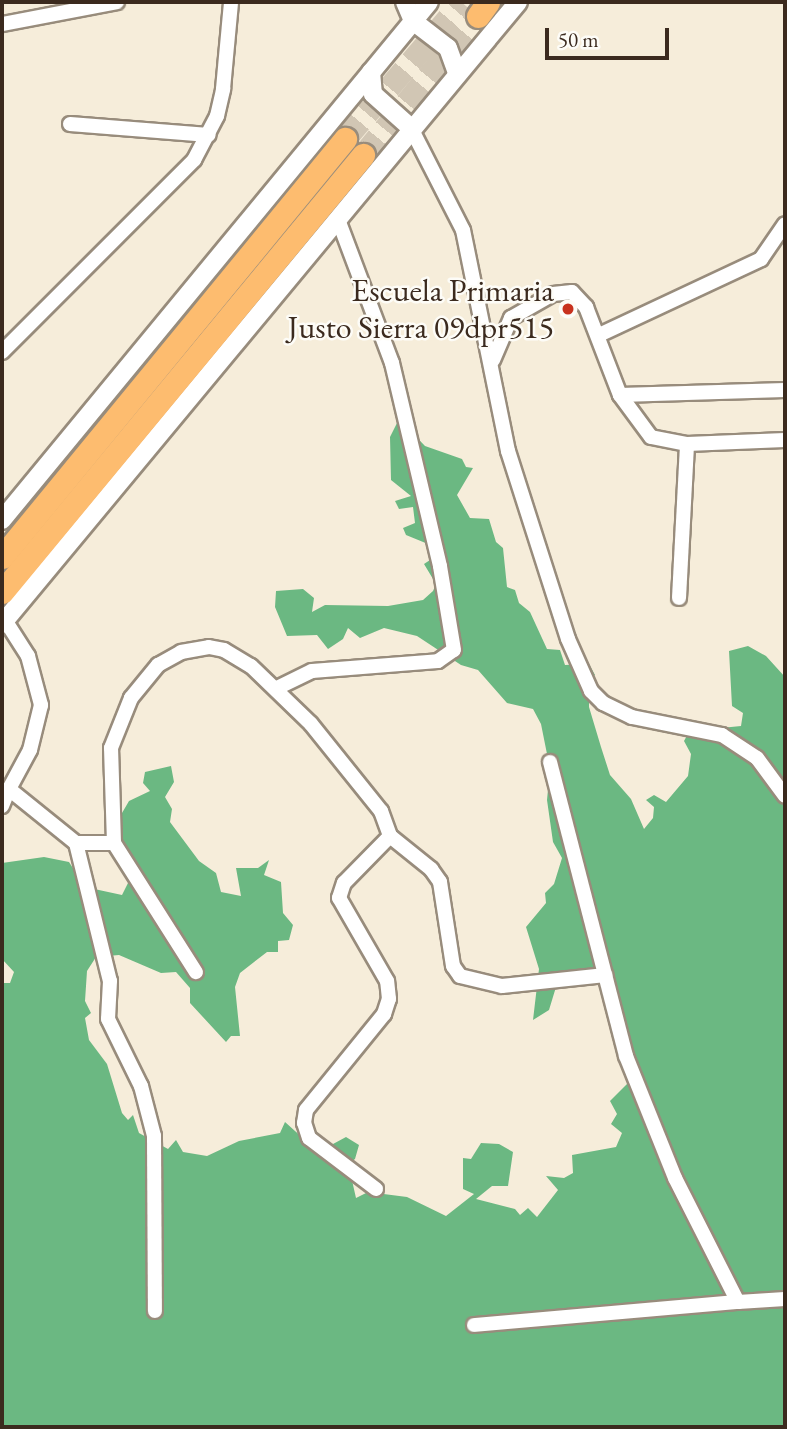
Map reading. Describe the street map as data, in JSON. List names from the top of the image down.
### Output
{
  "places": ["Escuela Primaria Justo Sierra 09dpr515"],
  "scale_bar": "50 m"
}
